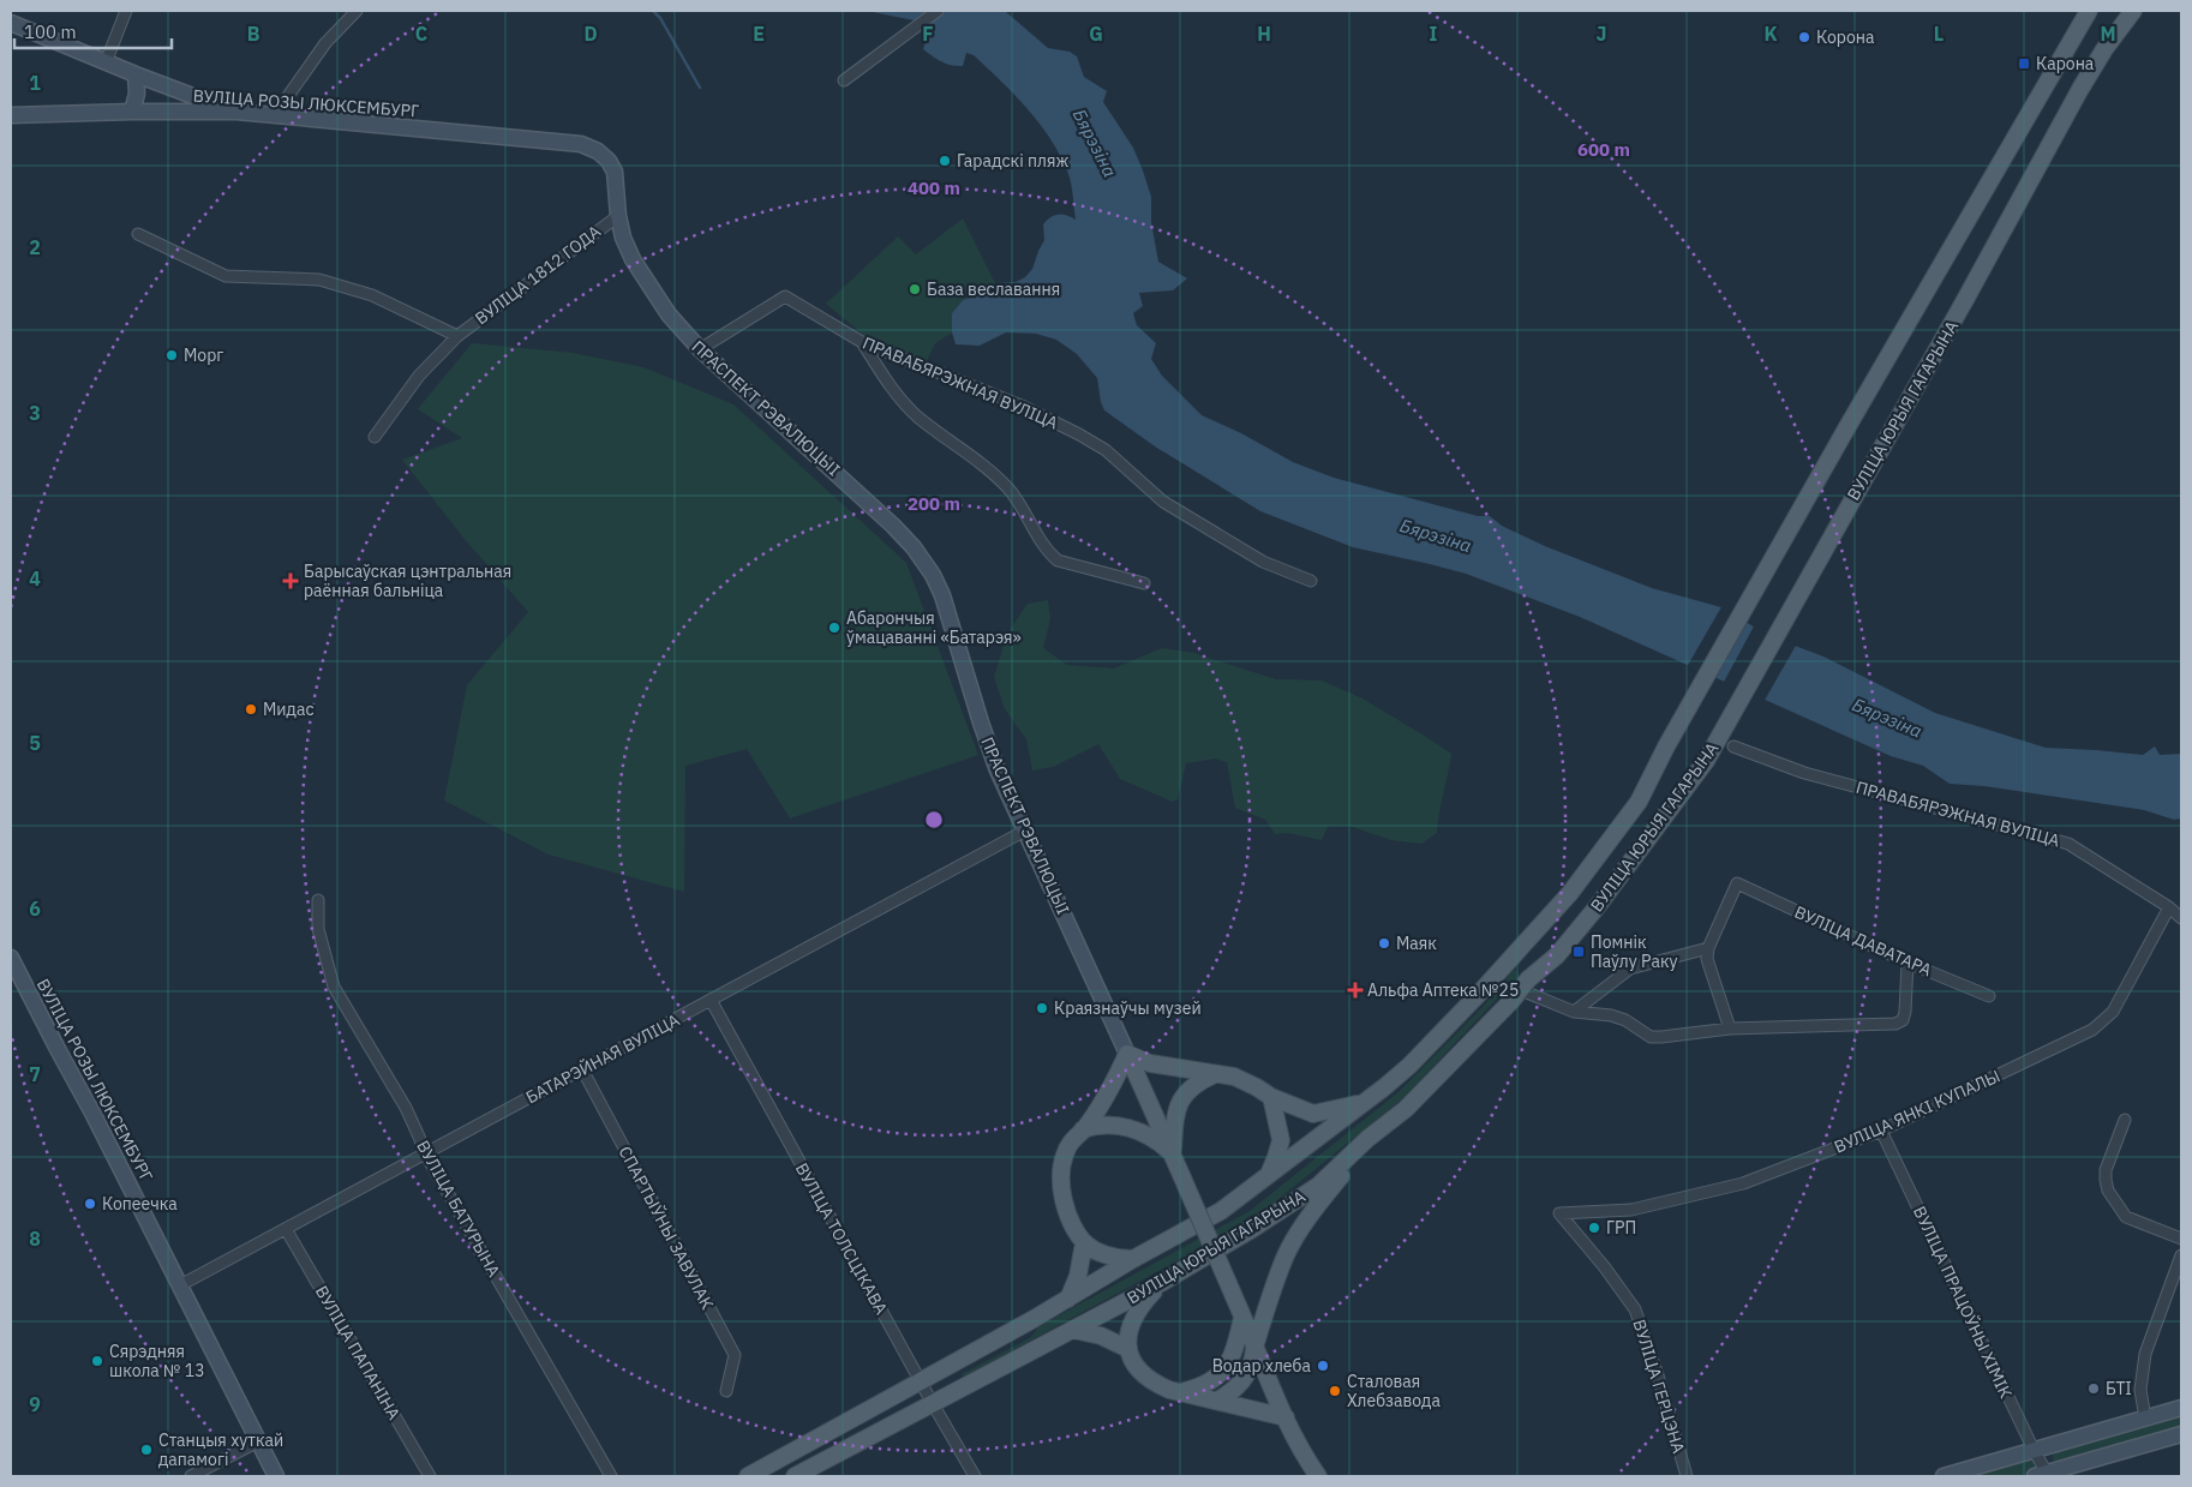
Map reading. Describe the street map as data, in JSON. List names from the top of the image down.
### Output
{
  "streets": {
    "main road": ["ВУЛІЦА РОЗЫ ЛЮКСЕМБУРГ", "ПРАСПЕКТ РЭВАЛЮЦЫІ", "ВУЛІЦА ЮРЫЯ ГАГАРЫНА"],
    "street": [
      "ВУЛІЦА 1812 ГОДА",
      "ПРАВАБЯРЭЖНАЯ ВУЛІЦА",
      "ВУЛІЦА ДАВАТАРА",
      "БАТАРЭЙНАЯ ВУЛІЦА",
      "ВУЛІЦА ЯНКІ КУПАЛЫ",
      "ВУЛІЦА БАТУРЫНА",
      "СПАРТЫЎНЫ ЗАВУЛАК",
      "ВУЛІЦА ТОЛСЦІКАВА",
      "ВУЛІЦА ПРАЦОЎНЫ ХІМІК",
      "ВУЛІЦА ПАПАНІНА",
      "ВУЛІЦА ГЕРЦЭНА"
    ]
  },
  "crossings": [
    ["ВУЛІЦА РОЗЫ ЛЮКСЕМБУРГ", "ПРАСПЕКТ РЭВАЛЮЦЫІ"],
    ["ВУЛІЦА РОЗЫ ЛЮКСЕМБУРГ", "БАТАРЭЙНАЯ ВУЛІЦА"],
    ["ВУЛІЦА 1812 ГОДА", "ПРАСПЕКТ РЭВАЛЮЦЫІ"],
    ["ПРАВАБЯРЭЖНАЯ ВУЛІЦА", "ПРАСПЕКТ РЭВАЛЮЦЫІ"],
    ["ПРАВАБЯРЭЖНАЯ ВУЛІЦА", "ВУЛІЦА ЯНКІ КУПАЛЫ"],
    ["ПРАСПЕКТ РЭВАЛЮЦЫІ", "БАТАРЭЙНАЯ ВУЛІЦА"],
    ["ВУЛІЦА ЮРЫЯ ГАГАРЫНА", "ВУЛІЦА ТОЛСЦІКАВА"],
    ["БАТАРЭЙНАЯ ВУЛІЦА", "ВУЛІЦА БАТУРЫНА"],
    ["БАТАРЭЙНАЯ ВУЛІЦА", "СПАРТЫЎНЫ ЗАВУЛАК"],
    ["БАТАРЭЙНАЯ ВУЛІЦА", "ВУЛІЦА ТОЛСЦІКАВА"],
    ["БАТАРЭЙНАЯ ВУЛІЦА", "ВУЛІЦА ПАПАНІНА"],
    ["ВУЛІЦА ЯНКІ КУПАЛЫ", "ВУЛІЦА ПРАЦОЎНЫ ХІМІК"],
    ["ВУЛІЦА ЯНКІ КУПАЛЫ", "ВУЛІЦА ГЕРЦЭНА"]
  ],
  "water": ["Бярэзіна"],
  "places": {
    "other": [
      "Корона",
      "Гарадскі пляж",
      "База веславання",
      "Морг",
      "Абарончыя ўмацаванні «Батарэя»",
      "Мидас",
      "Маяк",
      "Краязнаўчы музей",
      "Копеечка",
      "ГРП",
      "Сярэдняя школа № 13",
      "Водар хлеба",
      "БТІ",
      "Сталовая Хлебзавода",
      "Станцыя хуткай дапамогі"
    ],
    "transit": ["Карона", "Помнік Паўлу Раку"],
    "health": ["Барысаўская цэнтральная раённая бальніца", "Альфа Аптека №25"]
  },
  "scale_bar": "100 m",
  "grid": {
    "columns": [
      "B",
      "C",
      "D",
      "E",
      "F",
      "G",
      "H",
      "I",
      "J",
      "K",
      "L",
      "M"
    ],
    "rows": [
      "1",
      "2",
      "3",
      "4",
      "5",
      "6",
      "7",
      "8",
      "9"
    ]
  },
  "rings": ["600 m", "400 m", "200 m"]
}
